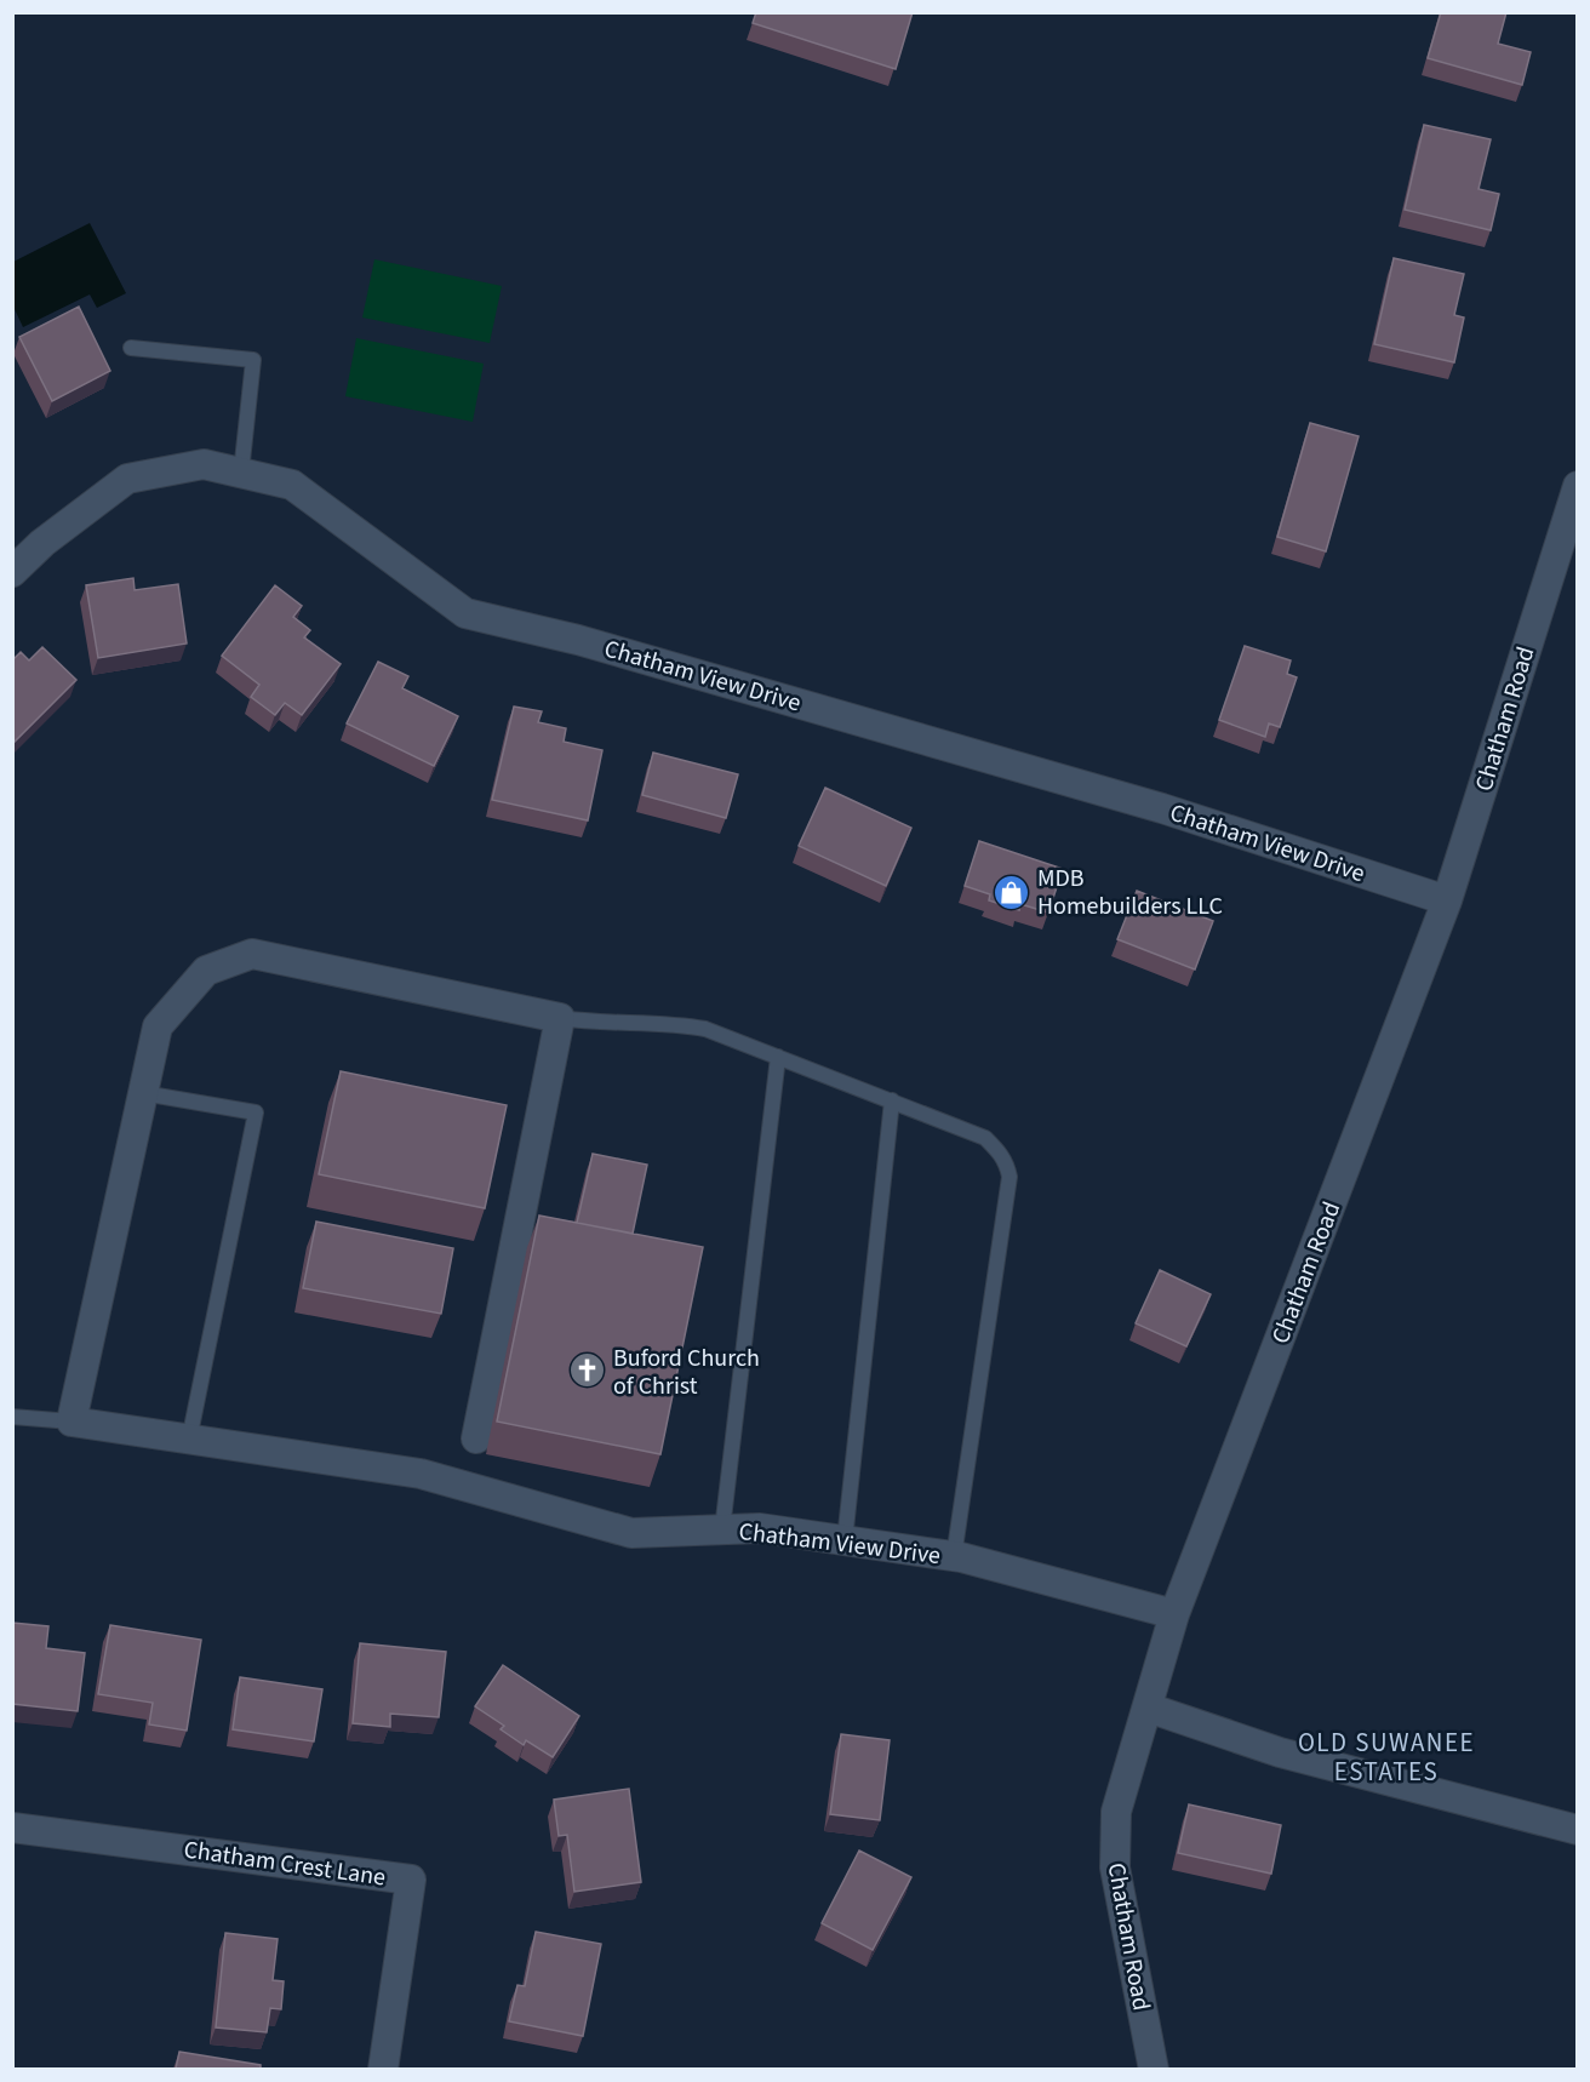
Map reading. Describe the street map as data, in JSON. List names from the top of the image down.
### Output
{
  "streets": {
    "street": ["Chatham View Drive", "Chatham Road", "Chatham Crest Lane"]
  },
  "crossings": [
    ["Chatham View Drive", "Chatham Road"]
  ],
  "districts": ["OLD SUWANEE ESTATES"],
  "places": {
    "shop": ["MDB Homebuilders LLC"],
    "church": ["Buford Church of Christ"]
  }
}
